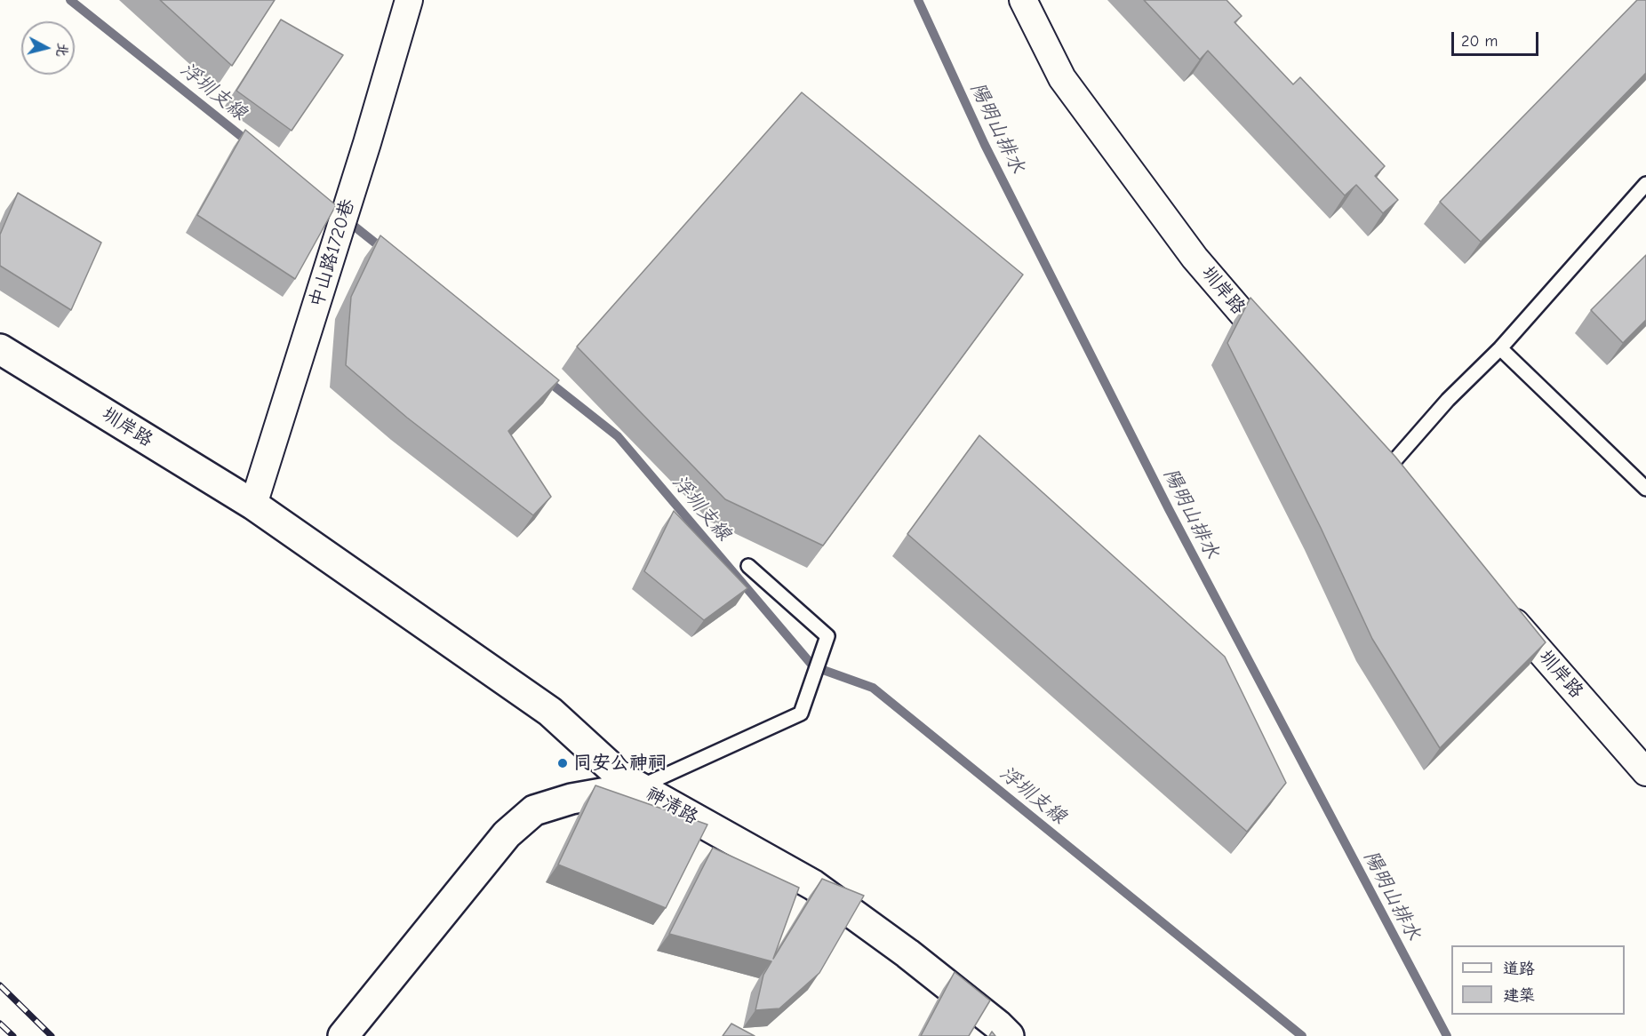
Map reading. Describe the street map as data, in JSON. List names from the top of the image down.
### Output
{
  "streets": {
    "street": ["中山路1720巷", "圳岸路", "神清路"]
  },
  "crossings": [
    ["中山路1720巷", "圳岸路"],
    ["圳岸路", "神清路"]
  ],
  "water": ["浮圳支線", "陽明山排水"],
  "places": ["同安公神祠"],
  "legend": ["道路", "建築"],
  "scale_bar": "20 m",
  "north": "right"
}
